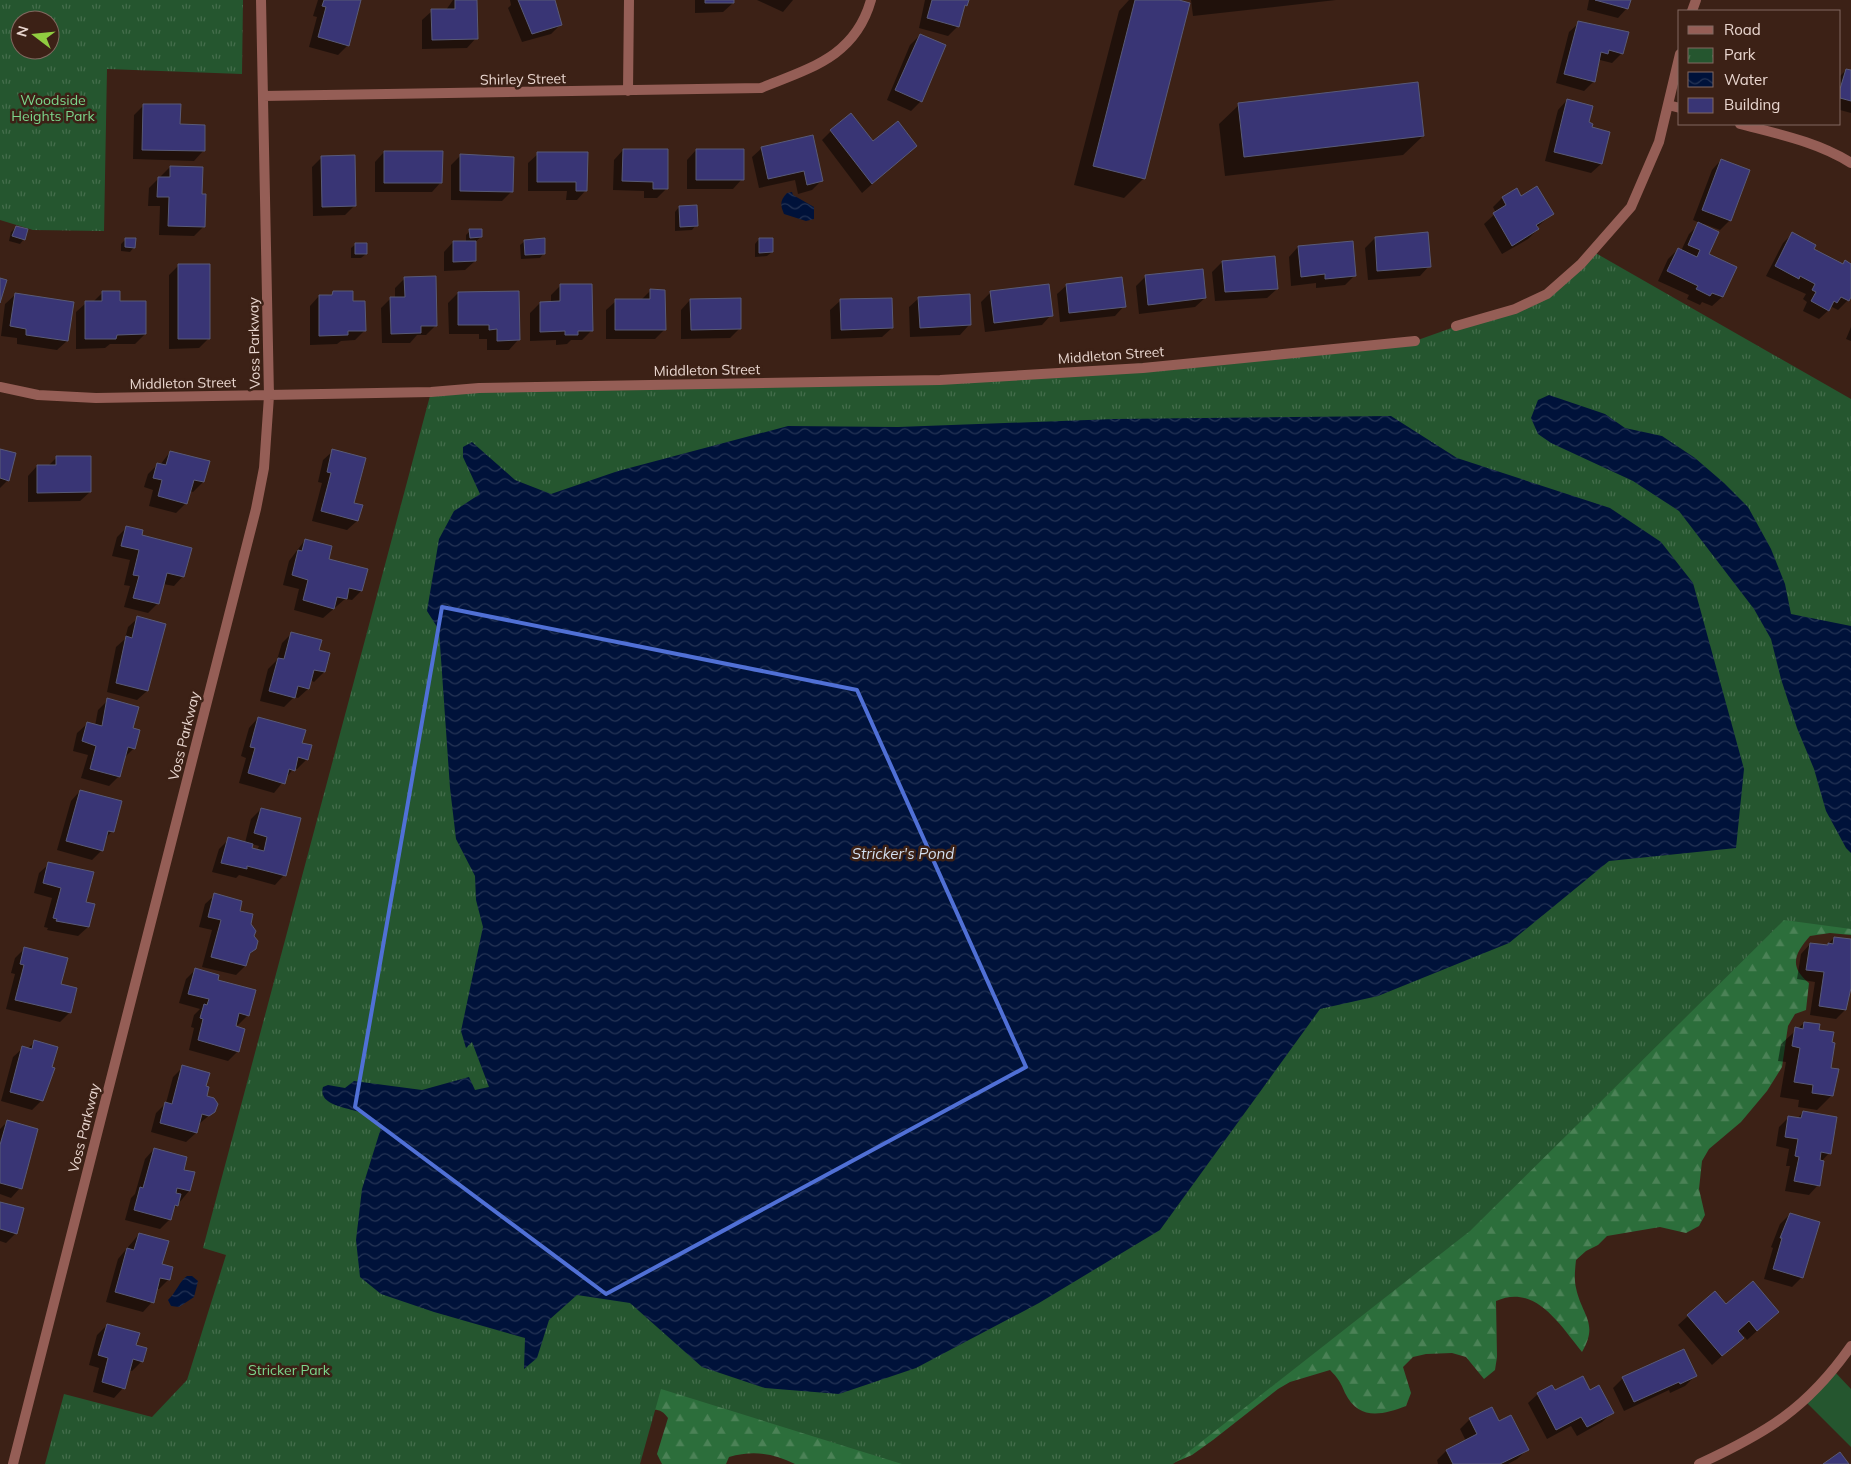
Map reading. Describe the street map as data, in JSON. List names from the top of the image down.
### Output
{
  "streets": {
    "street": ["Shirley Street", "Voss Parkway", "Middleton Street"]
  },
  "crossings": [
    ["Shirley Street", "Voss Parkway"],
    ["Voss Parkway", "Middleton Street"]
  ],
  "water": ["Stricker's Pond"],
  "parks": ["Woodside Heights Park", "Stricker Park"],
  "legend": [
    "Road",
    "Park",
    "Water",
    "Building"
  ],
  "north": "left"
}
